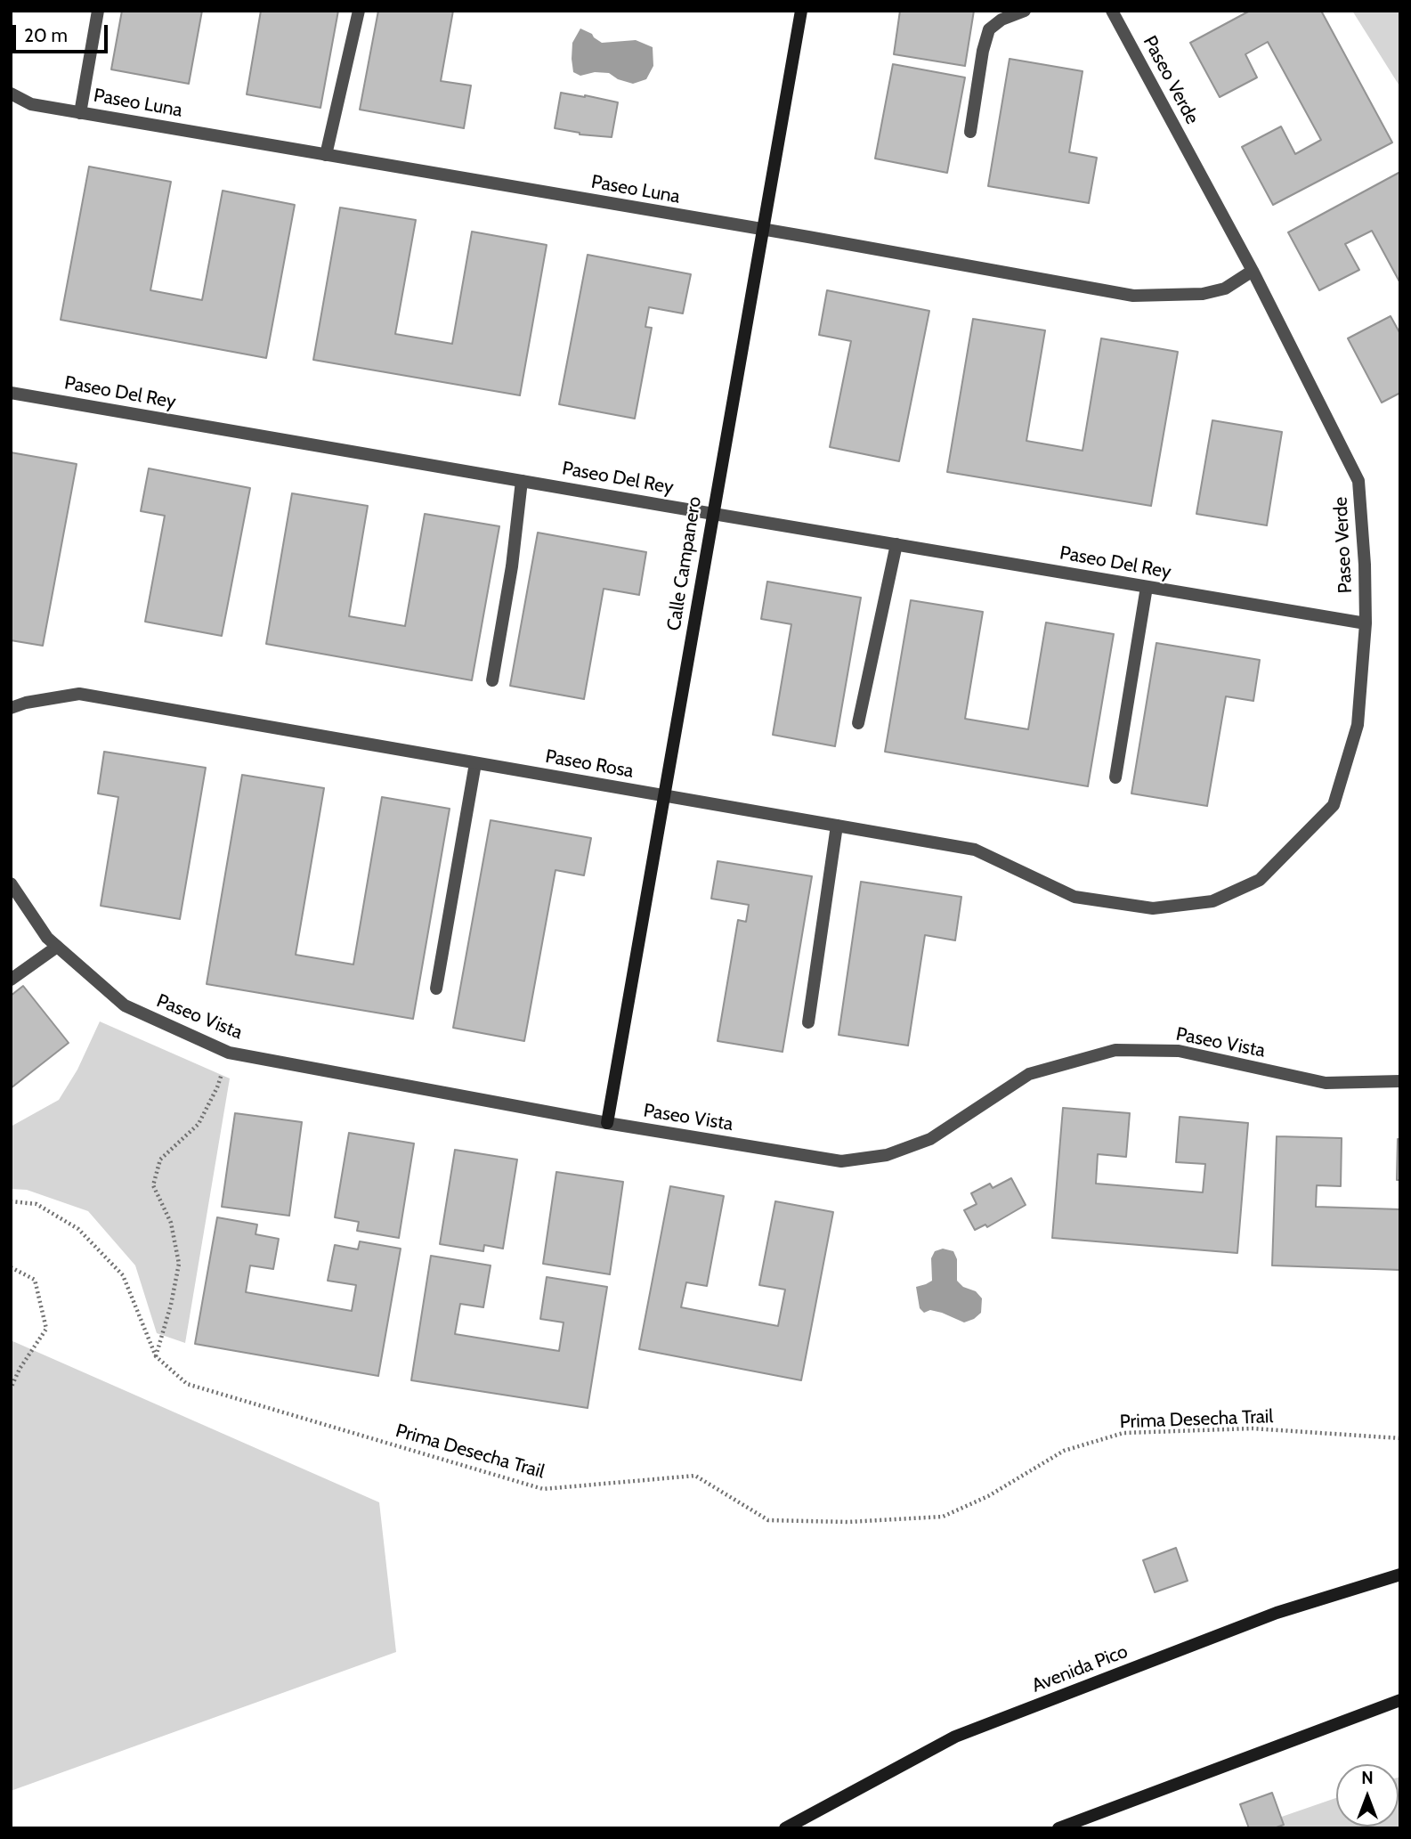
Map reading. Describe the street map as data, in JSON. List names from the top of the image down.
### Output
{
  "streets": {
    "street": [
      "Paseo Verde",
      "Paseo Luna",
      "Paseo Del Rey",
      "Calle Campanero",
      "Paseo Rosa",
      "Paseo Vista",
      "Avenida Pico"
    ],
    "path": ["Prima Desecha Trail"]
  },
  "crossings": [
    ["Paseo Verde", "Paseo Luna"],
    ["Paseo Verde", "Paseo Del Rey"],
    ["Paseo Verde", "Paseo Rosa"],
    ["Paseo Luna", "Calle Campanero"],
    ["Paseo Del Rey", "Calle Campanero"],
    ["Calle Campanero", "Paseo Rosa"],
    ["Calle Campanero", "Paseo Vista"]
  ],
  "scale_bar": "20 m",
  "north": "top"
}
